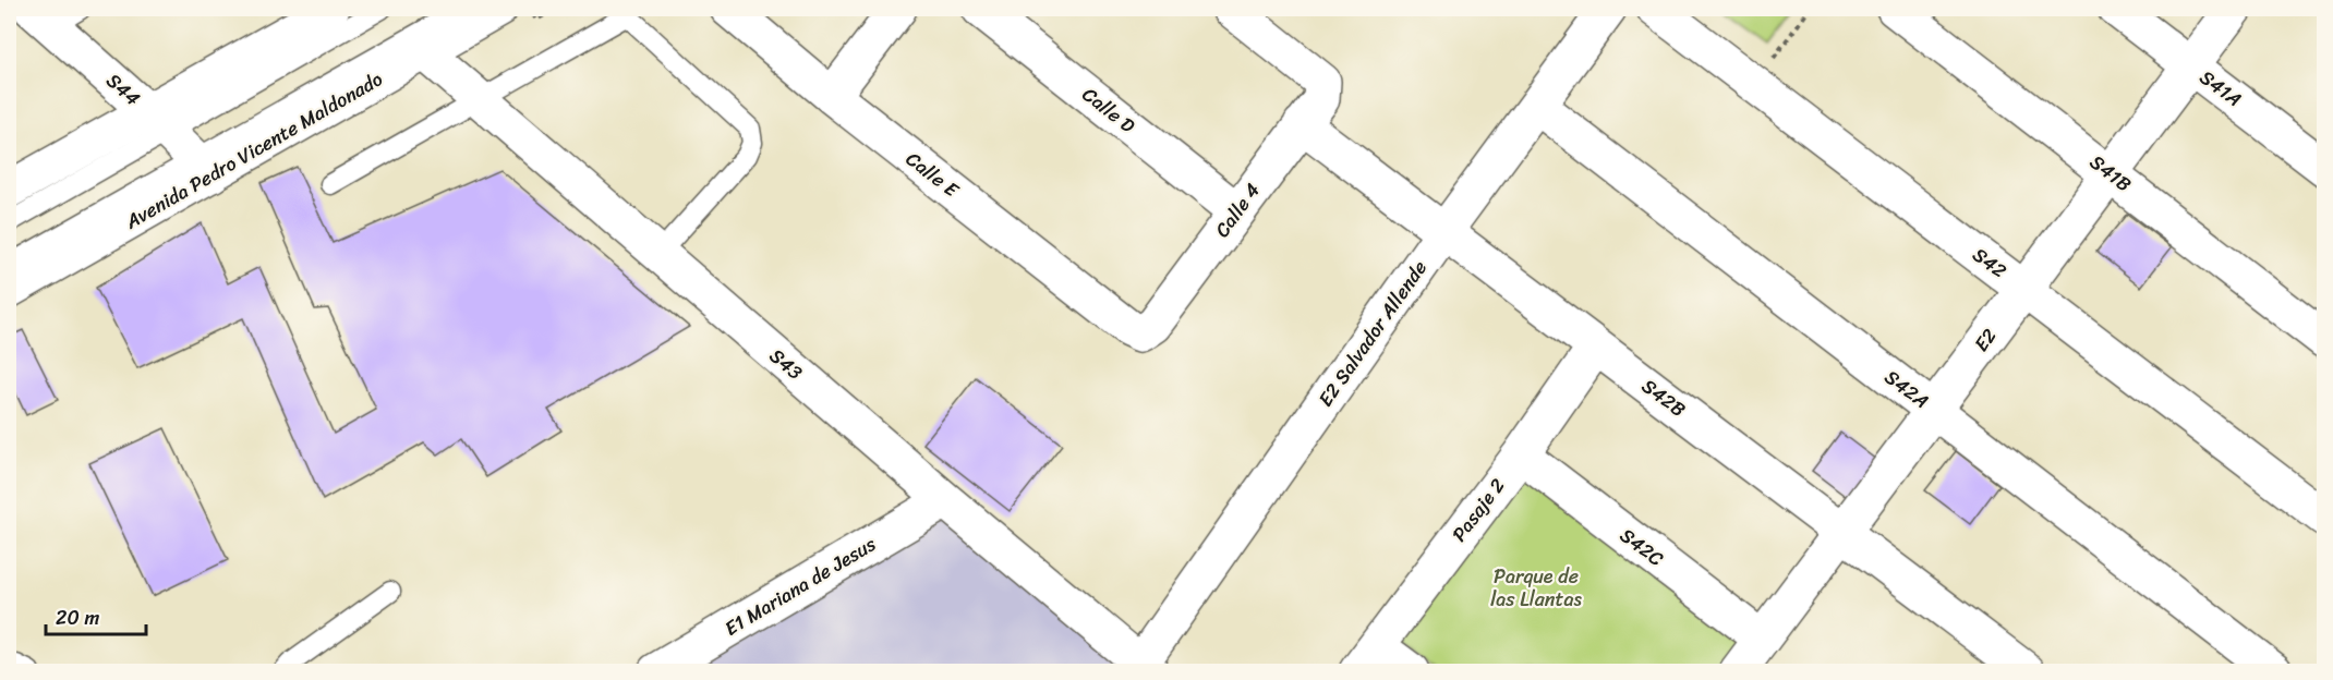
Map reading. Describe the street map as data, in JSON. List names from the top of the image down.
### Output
{
  "streets": {
    "street": [
      "S41A",
      "S44",
      "Calle D",
      "Avenida Pedro Vicente Maldonado",
      "S41B",
      "Calle E",
      "Calle 4",
      "S42",
      "E2 Salvador Allende",
      "E2",
      "S43",
      "S42A",
      "S42B",
      "Pasaje 2",
      "S42C",
      "E1 Mariana de Jesus"
    ]
  },
  "crossings": [
    ["S41A", "E2"],
    ["S44", "Avenida Pedro Vicente Maldonado"],
    ["Calle D", "Calle 4"],
    ["Avenida Pedro Vicente Maldonado", "S43"],
    ["S41B", "E2"],
    ["Calle E", "Calle 4"],
    ["Calle 4", "S42B"],
    ["S42", "E2"],
    ["E2 Salvador Allende", "S43"],
    ["E2 Salvador Allende", "S42A"],
    ["E2 Salvador Allende", "S42B"],
    ["E2", "S42A"],
    ["E2", "S42B"],
    ["E2", "S42C"],
    ["S43", "E1 Mariana de Jesus"],
    ["S42B", "Pasaje 2"],
    ["Pasaje 2", "S42C"]
  ],
  "parks": ["Parque de las Llantas"],
  "scale_bar": "20 m"
}
